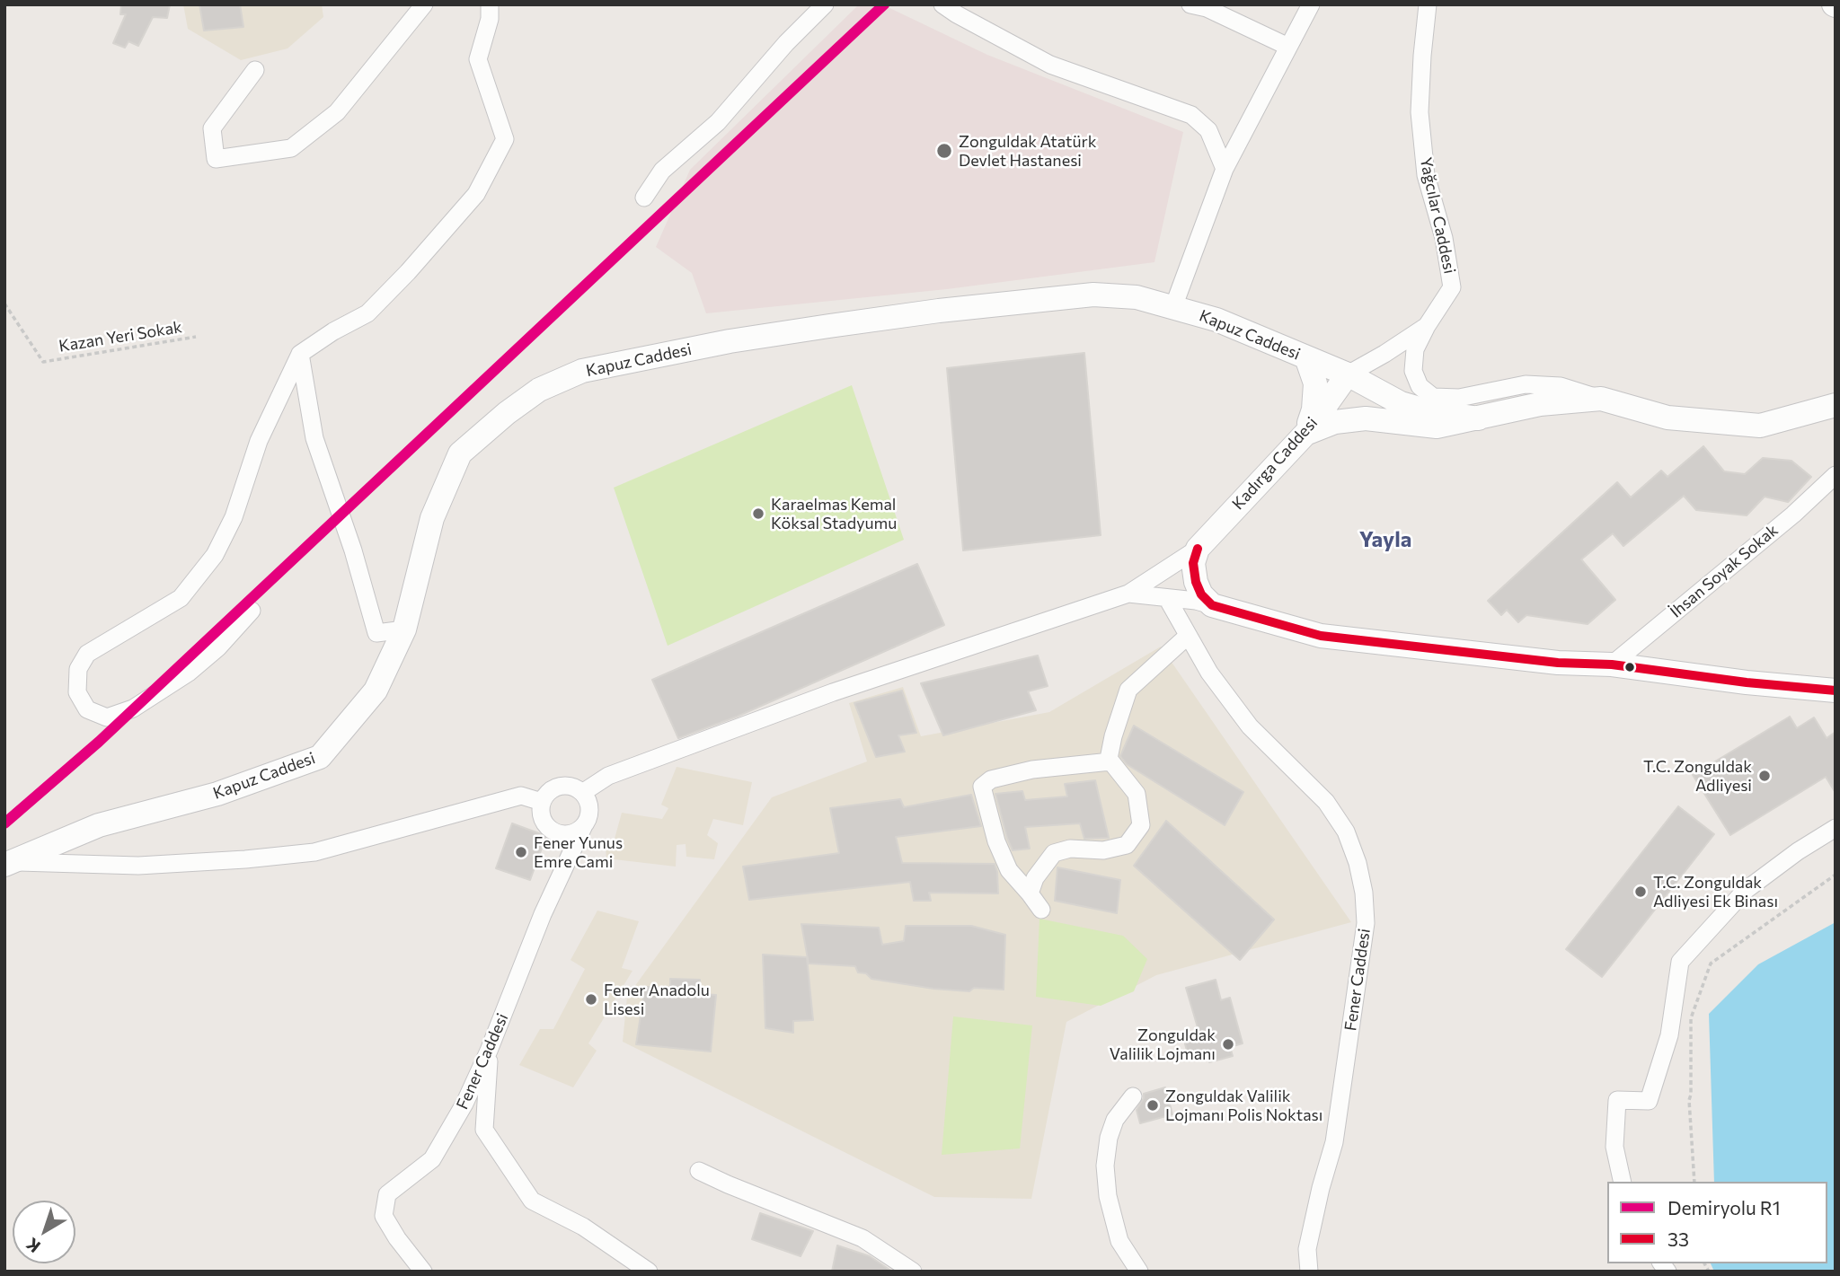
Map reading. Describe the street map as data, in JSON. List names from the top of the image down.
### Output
{
  "streets": {
    "main road": ["Kapuz Caddesi", "Kadırga Caddesi"],
    "street": ["Yağcılar Caddesi", "İhsan Soyak Sokak", "Fener Caddesi"],
    "path": ["Kazan Yeri Sokak"]
  },
  "crossings": [
    ["Yağcılar Caddesi", "Kapuz Caddesi"],
    ["Yağcılar Caddesi", "Kadırga Caddesi"],
    ["Kapuz Caddesi", "Kadırga Caddesi"]
  ],
  "districts": ["Yayla"],
  "places": [
    "Zonguldak Atatürk Devlet Hastanesi",
    "Karaelmas Kemal Köksal Stadyumu",
    "T.C. Zonguldak Adliyesi",
    "Fener Yunus Emre Cami",
    "T.C. Zonguldak Adliyesi Ek Binası",
    "Fener Anadolu Lisesi",
    "Zonguldak Valilik Lojmanı",
    "Zonguldak Valilik Lojmanı Polis Noktası"
  ],
  "lines": ["rail line R1", "transit line 33"],
  "legend": ["Demiryolu R1", "33"],
  "north": "bottom left"
}
